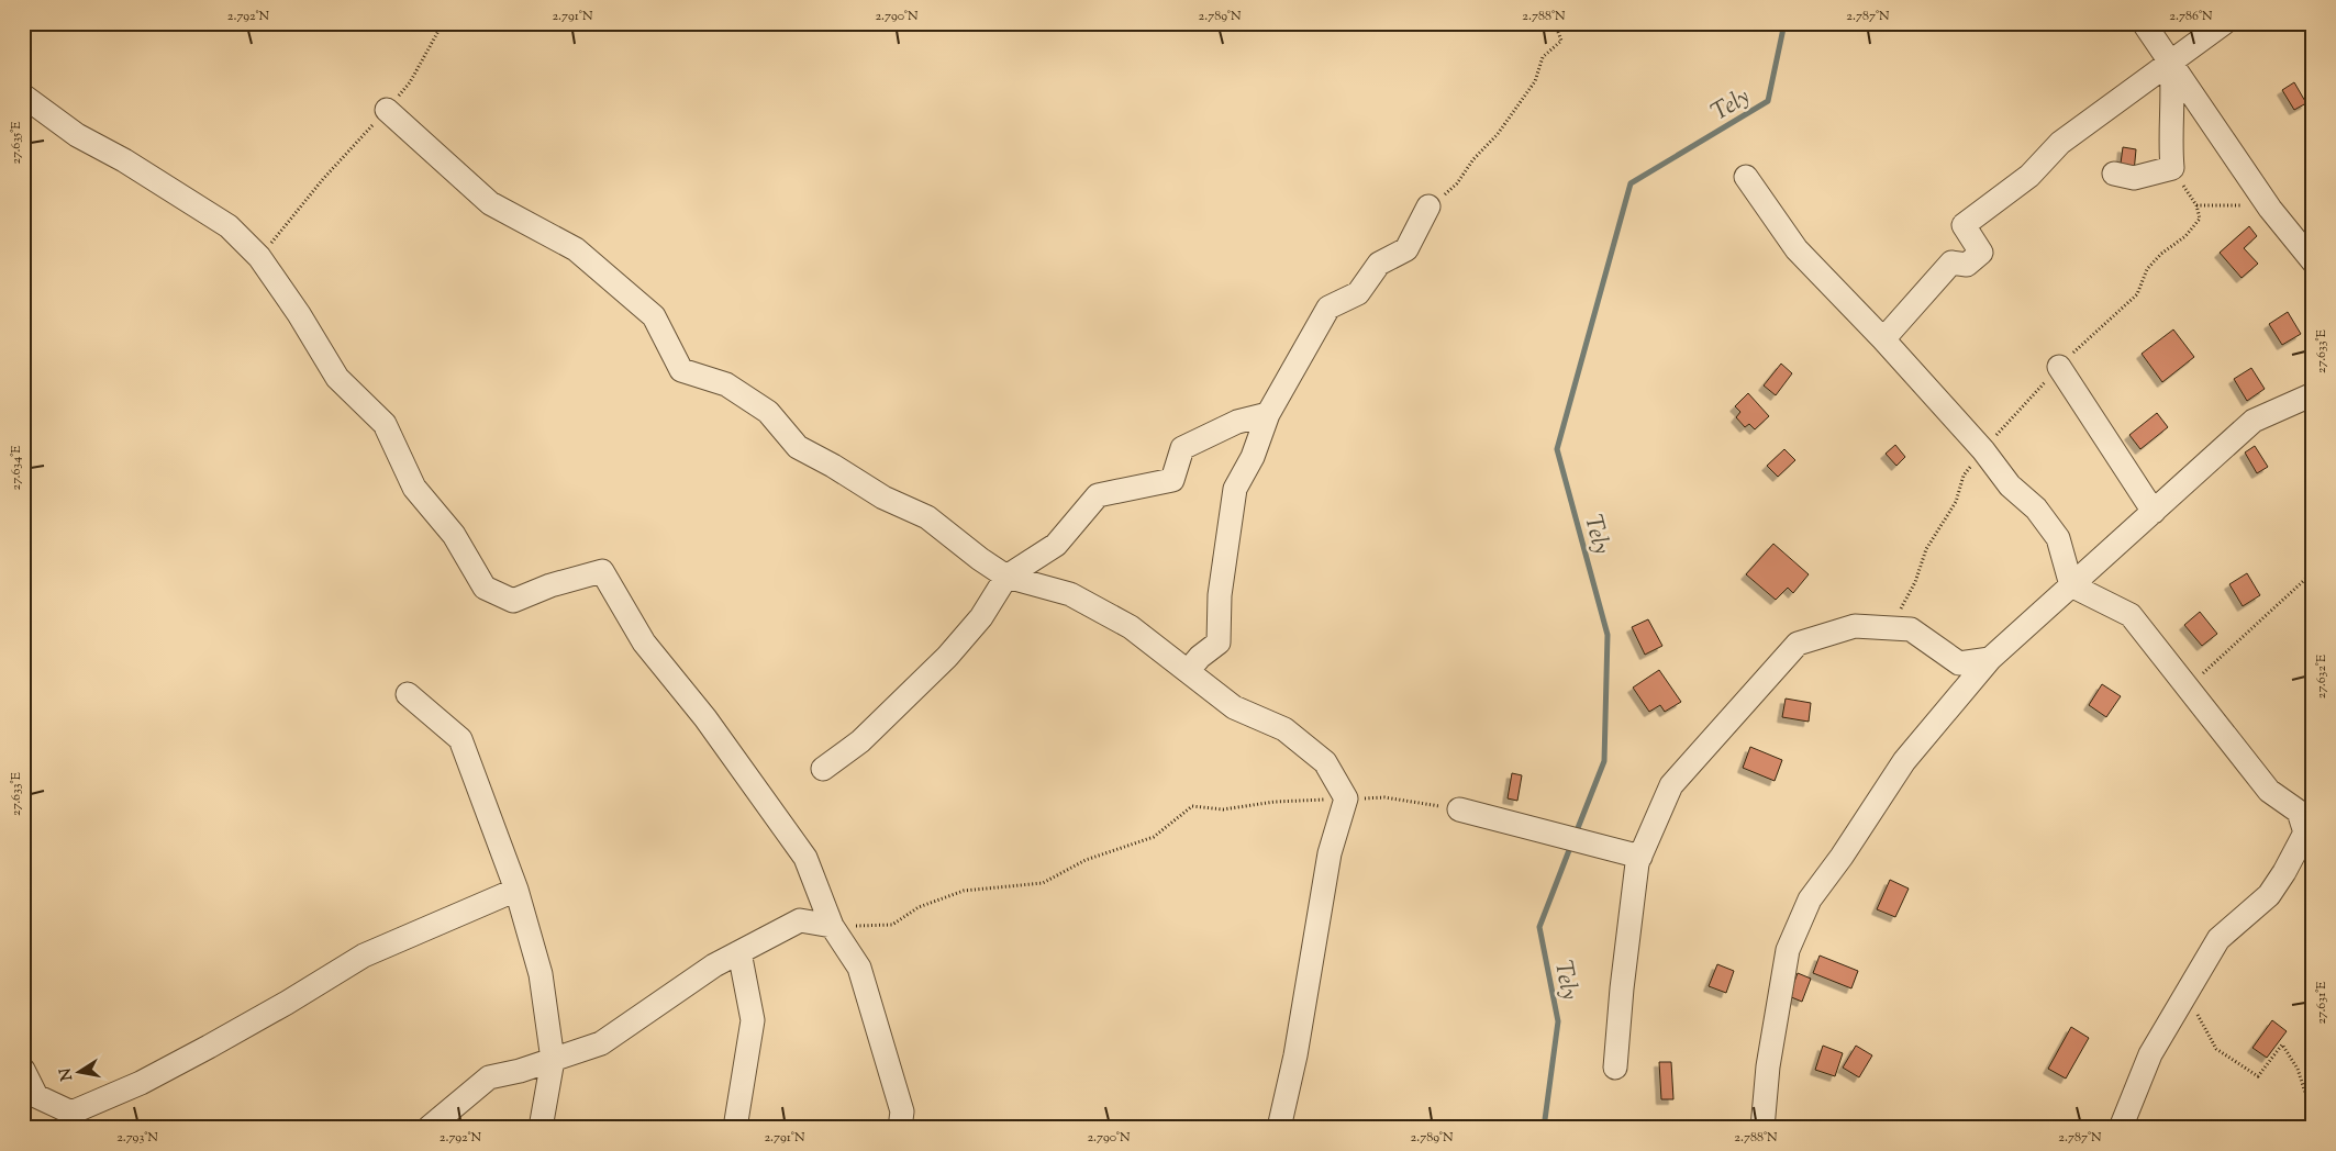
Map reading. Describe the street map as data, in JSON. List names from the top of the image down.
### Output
{
  "water": ["Tely"],
  "north": "left",
  "coordinates": [
    "2.792°N",
    "2.791°N",
    "2.790°N",
    "2.789°N",
    "2.788°N",
    "2.787°N",
    "2.786°N",
    "27.635°E",
    "27.633°E",
    "27.634°E",
    "27.632°E",
    "27.631°E",
    "2.793°N"
  ]
}
